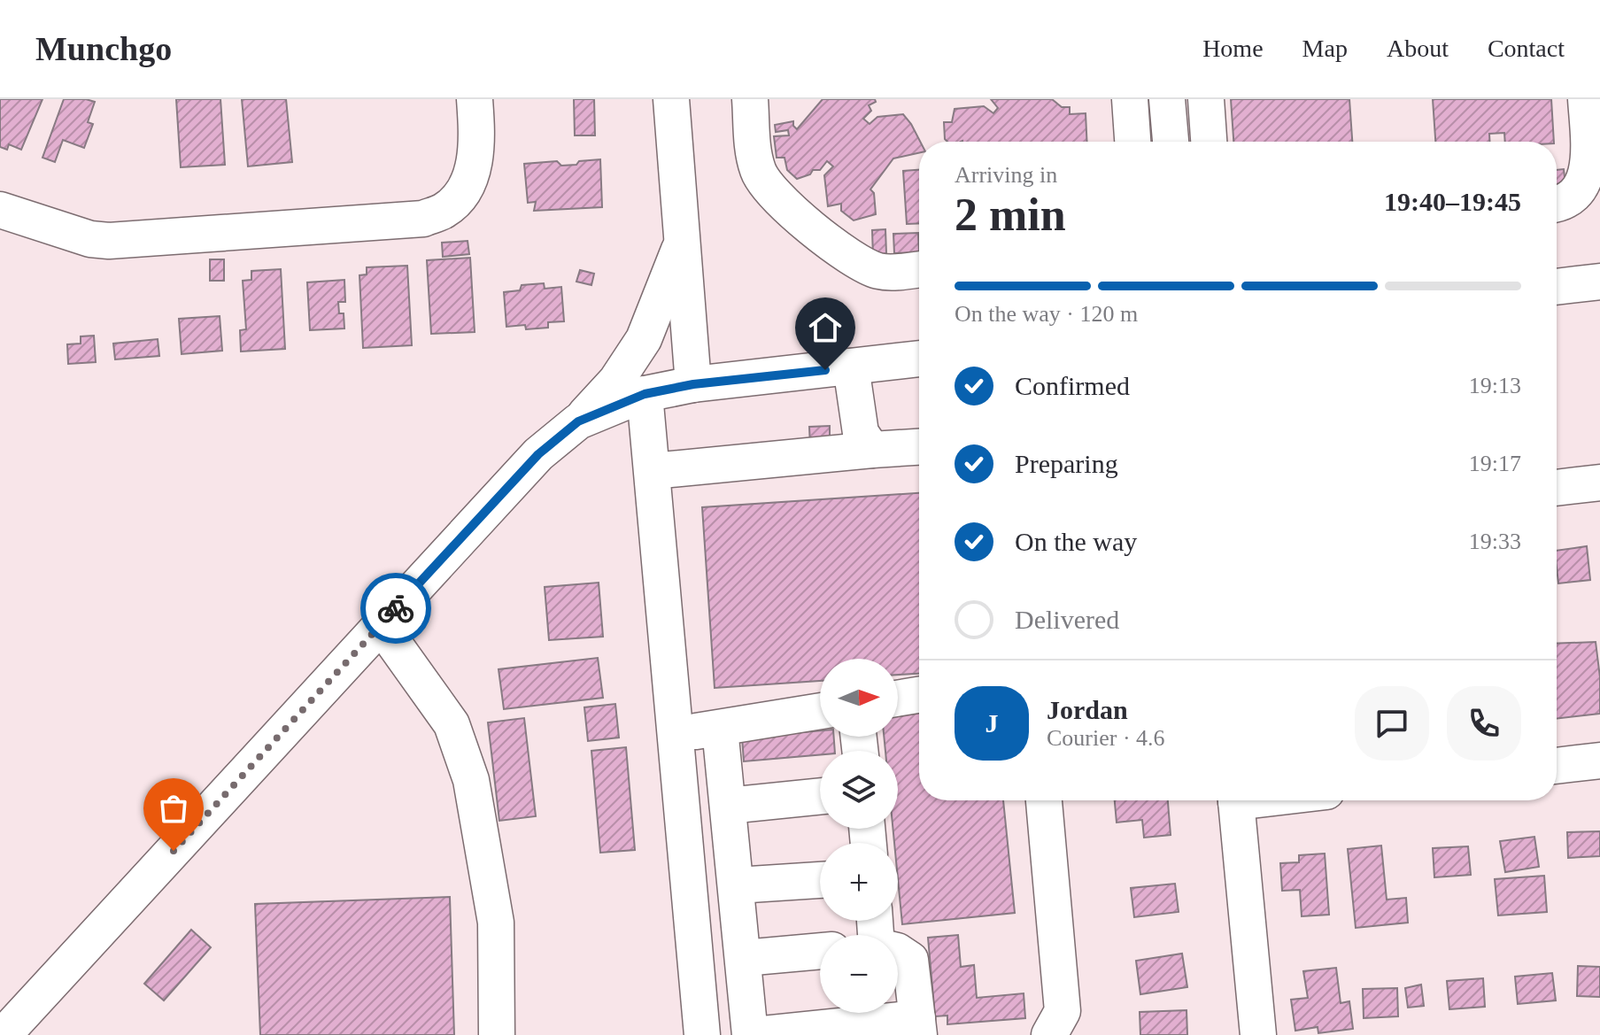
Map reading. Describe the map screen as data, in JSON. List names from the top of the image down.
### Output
{
  "north": "right",
  "page": {
    "header": "Munchgo",
    "nav": [
      "Home",
      "Map",
      "About",
      "Contact"
    ],
    "heading": ["2 min", "Arriving in", "19:40–19:45"],
    "panel": ["Jordan", "Courier · 4.6"],
    "bar": "On the way · 120 m",
    "list": [
      ["Confirmed", "19:13"],
      ["Preparing", "19:17"],
      ["On the way", "19:33"],
      "Delivered"
    ],
    "map_buttons": ["+", "−"],
    "round": "J"
  }
}
